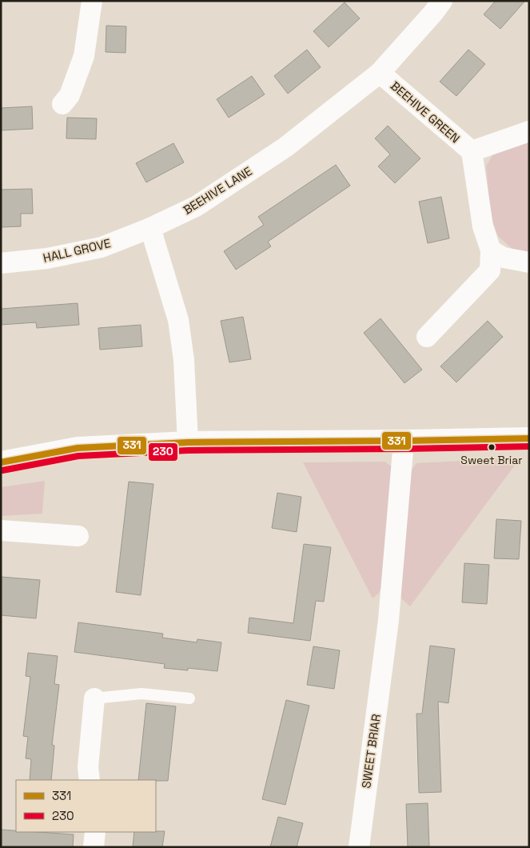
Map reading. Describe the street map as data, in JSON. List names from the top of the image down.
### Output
{
  "streets": {
    "street": [
      "BEEHIVE GREEN",
      "BEEHIVE LANE",
      "HALL GROVE",
      "SWEET BRIAR"
    ]
  },
  "crossings": [
    ["BEEHIVE GREEN", "BEEHIVE LANE"],
    ["BEEHIVE LANE", "HALL GROVE"]
  ],
  "places": ["Sweet Briar"],
  "lines": ["transit line 331", "transit line 230"],
  "legend": ["331", "230"]
}
